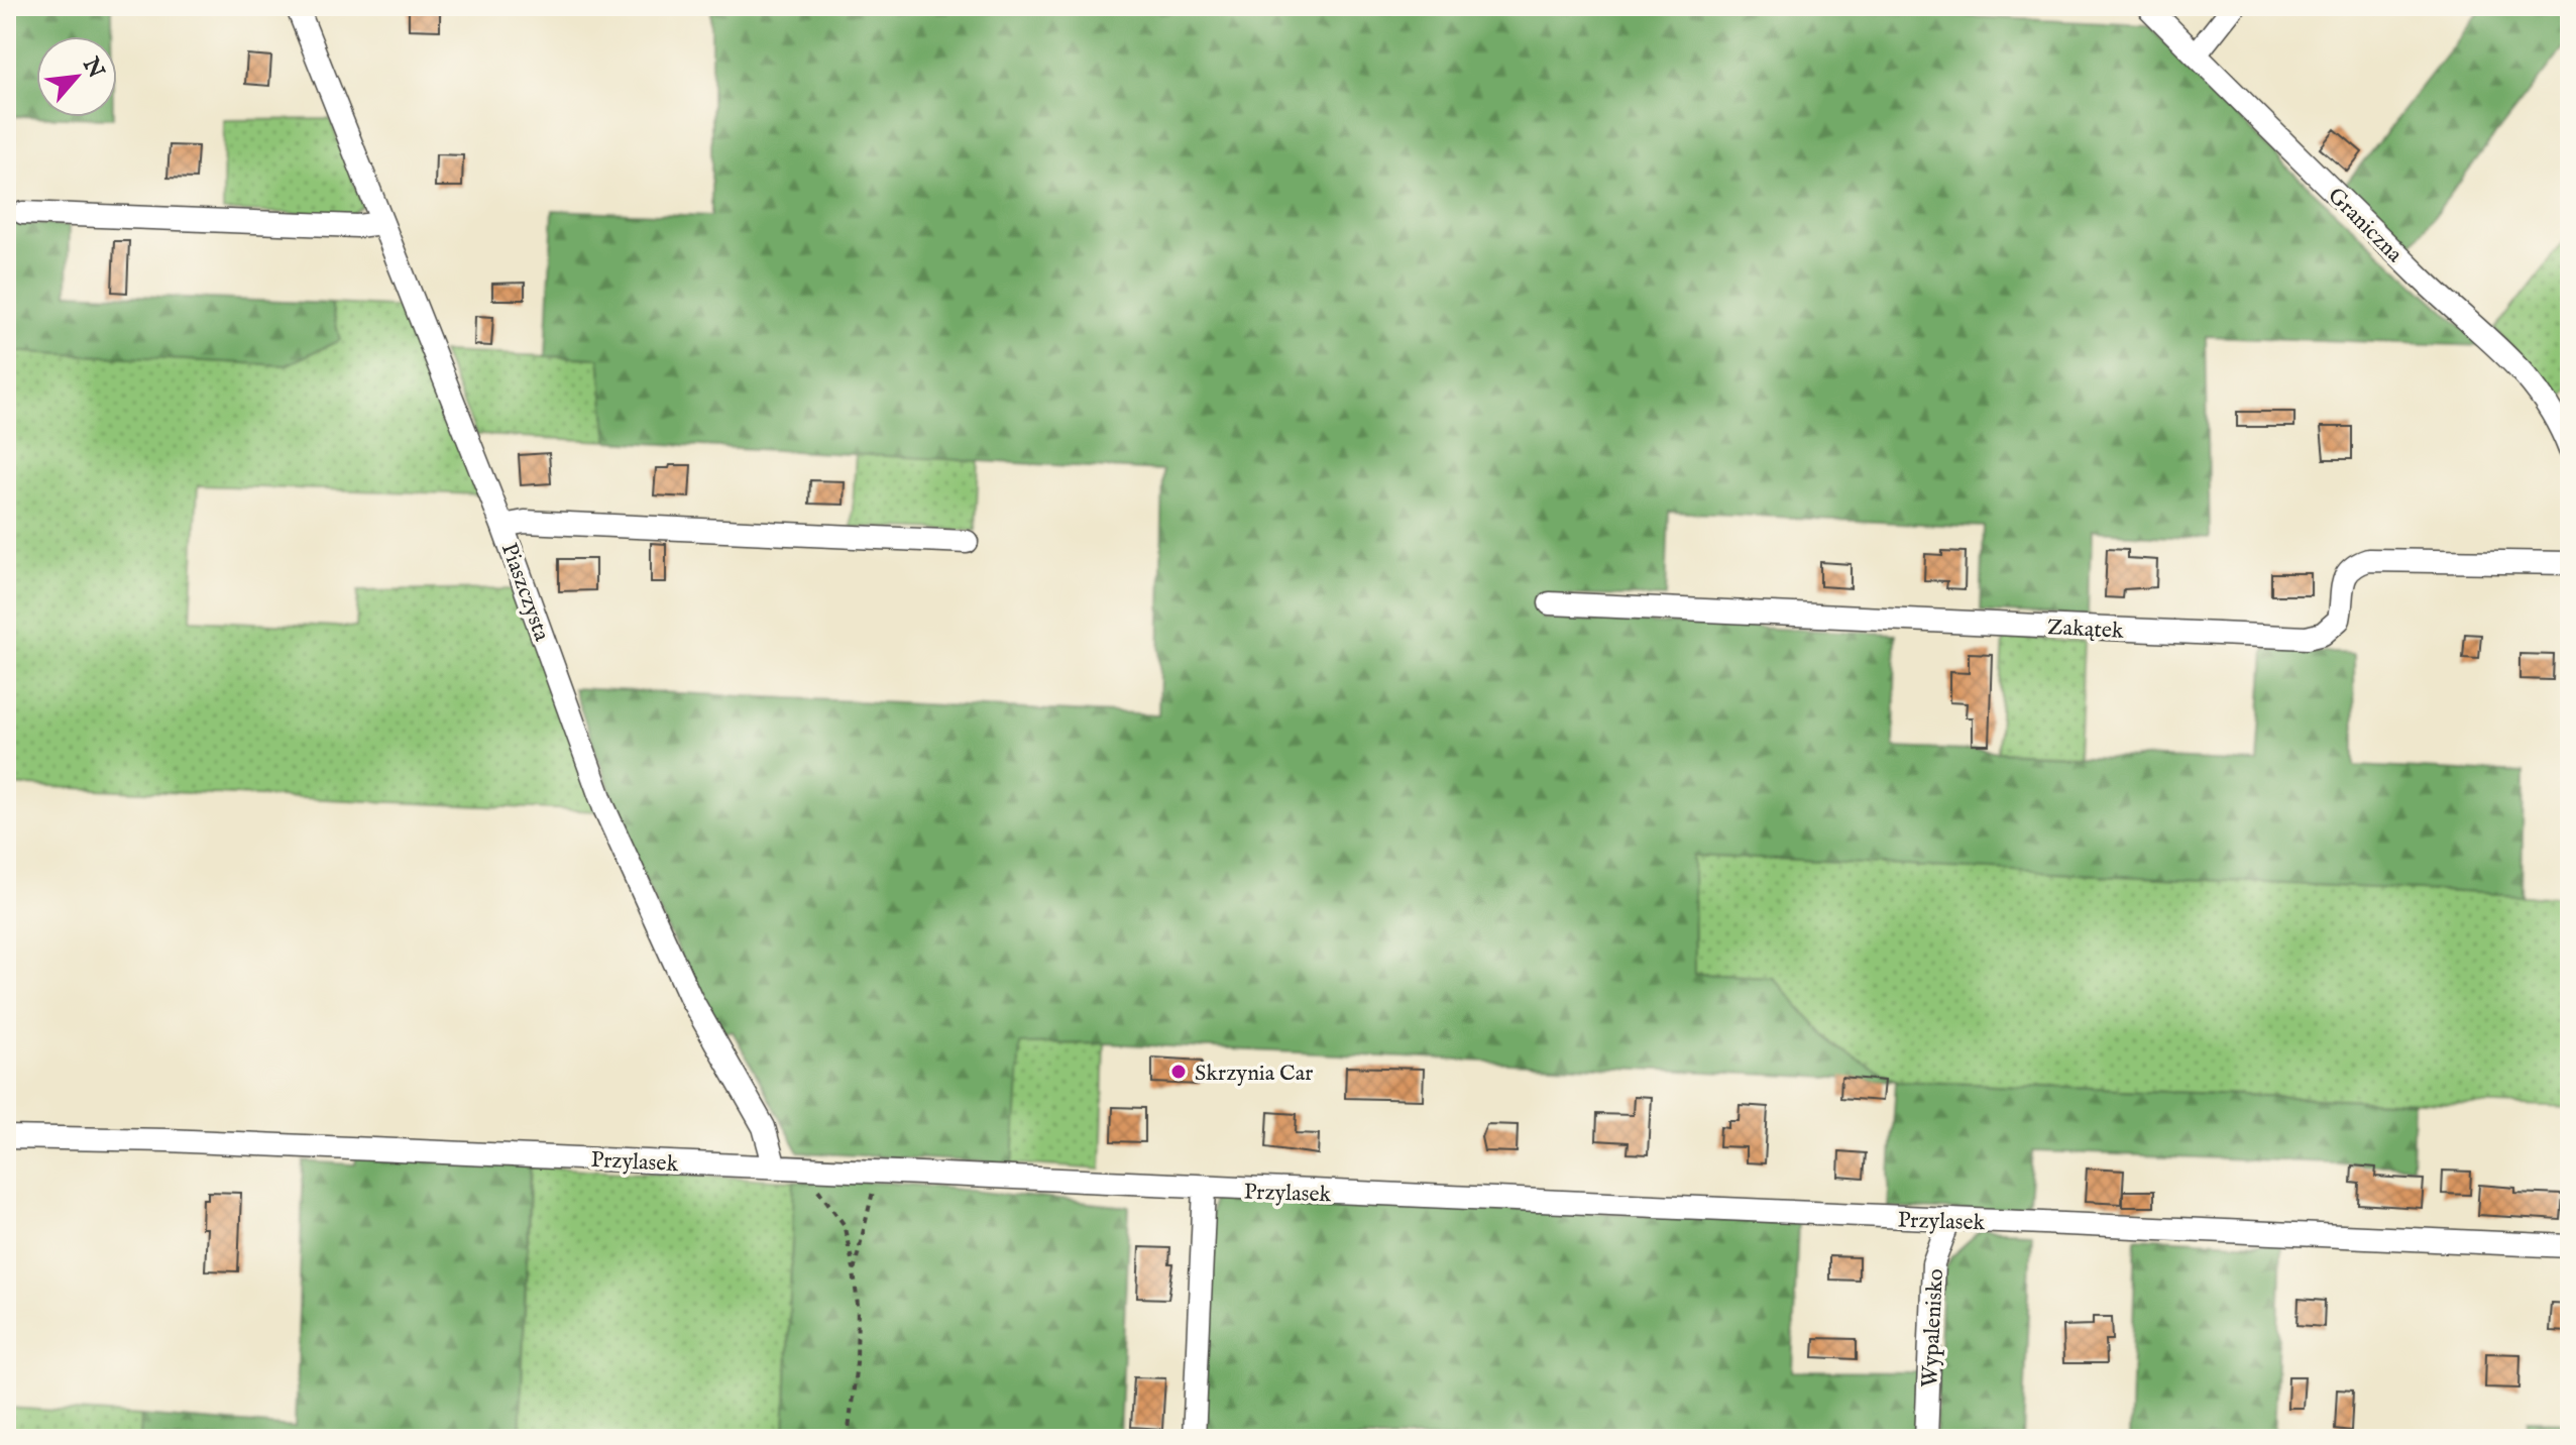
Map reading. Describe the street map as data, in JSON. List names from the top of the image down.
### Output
{
  "streets": {
    "street": [
      "Graniczna",
      "Piaszczysta",
      "Zakątek",
      "Przylasek",
      "Wypalenisko"
    ]
  },
  "crossings": [
    ["Piaszczysta", "Przylasek"],
    ["Przylasek", "Wypalenisko"]
  ],
  "places": ["Skrzynia Car"],
  "north": "top right"
}
